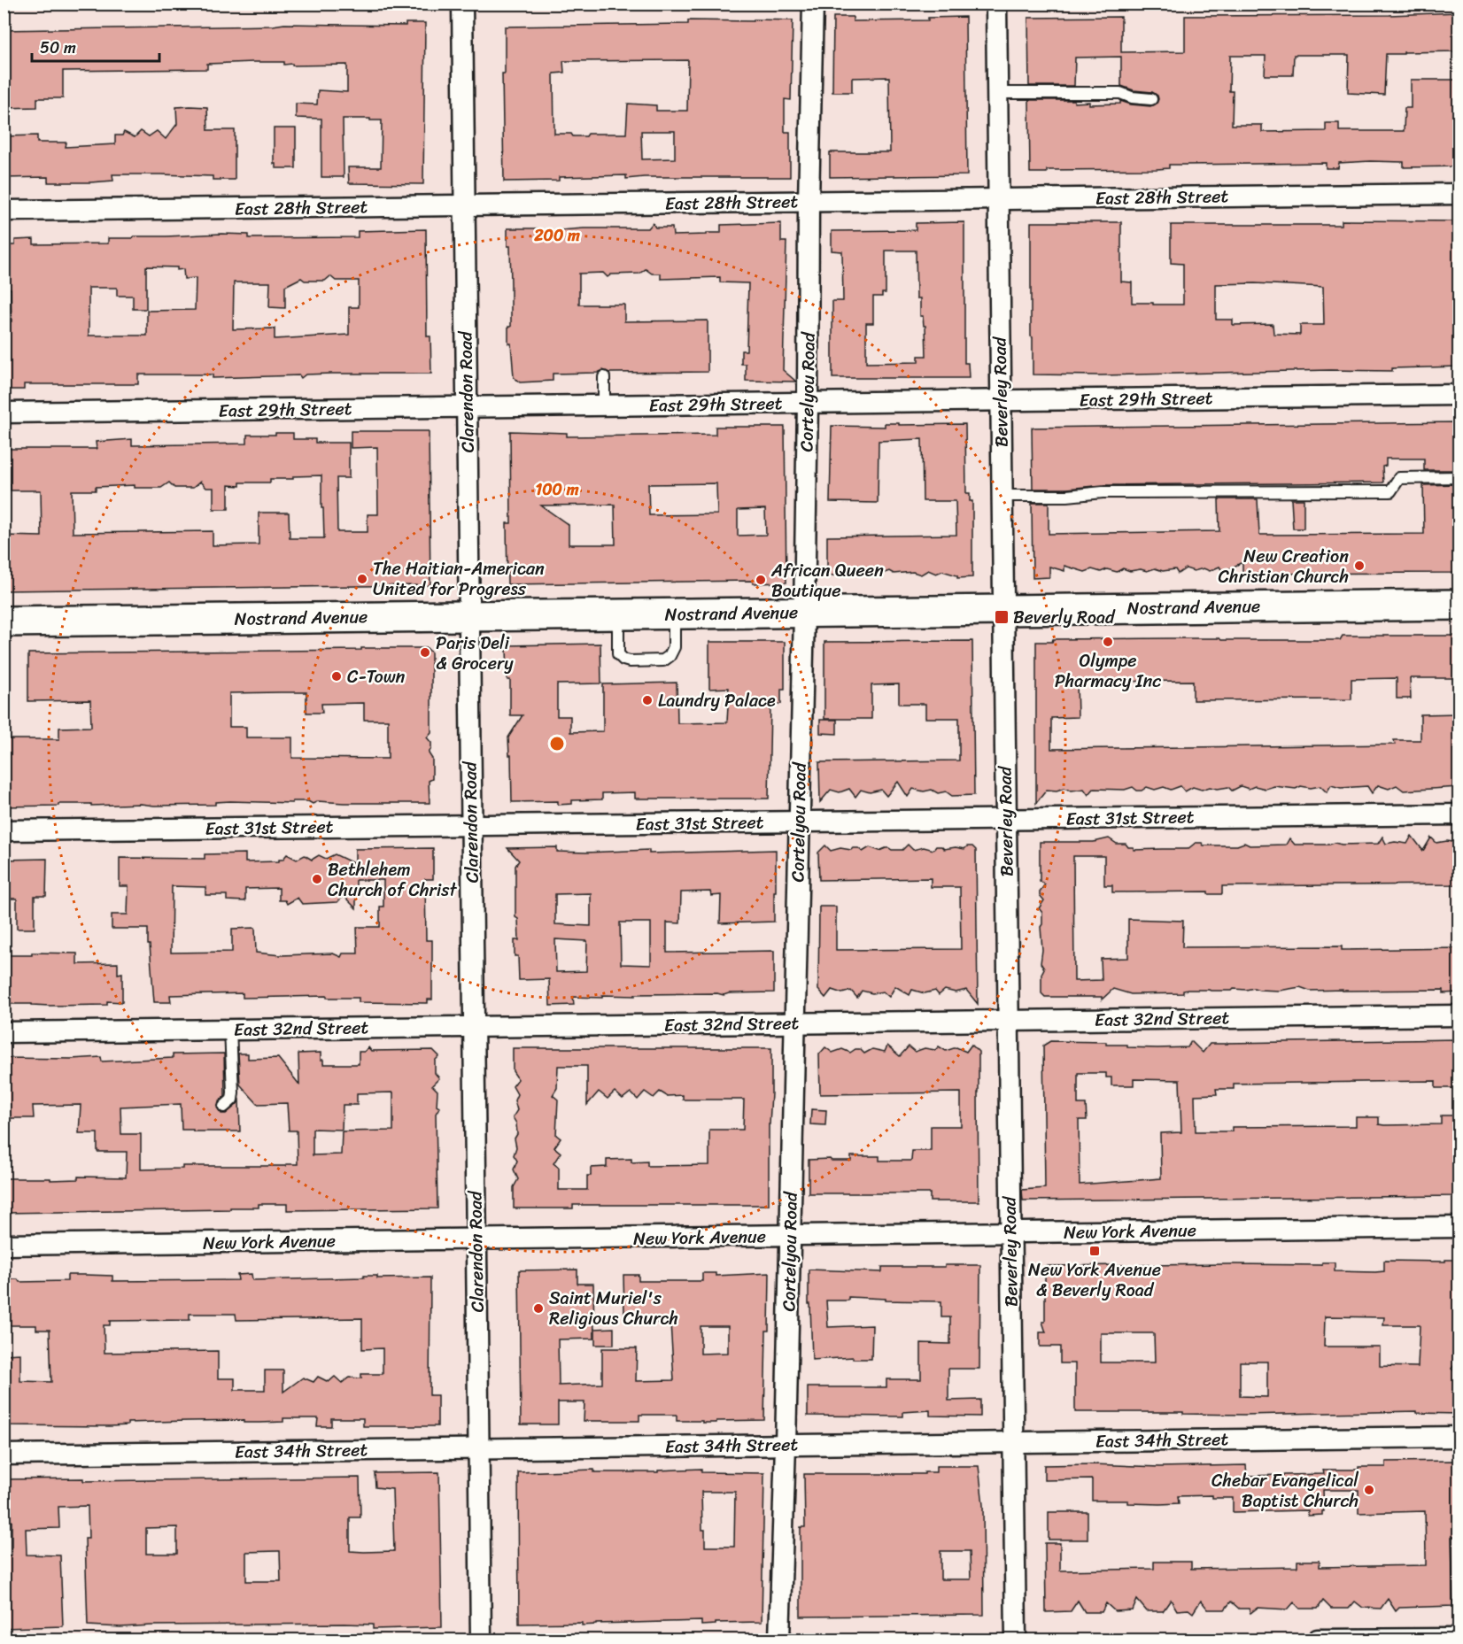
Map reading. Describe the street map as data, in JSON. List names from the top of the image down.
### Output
{
  "streets": {
    "main road": ["Nostrand Avenue"],
    "street": [
      "East 28th Street",
      "Clarendon Road",
      "Cortelyou Road",
      "Beverley Road",
      "East 29th Street",
      "East 31st Street",
      "East 32nd Street",
      "New York Avenue",
      "East 34th Street"
    ]
  },
  "crossings": [
    ["East 28th Street", "Clarendon Road"],
    ["East 28th Street", "Cortelyou Road"],
    ["East 28th Street", "Beverley Road"],
    ["Clarendon Road", "East 29th Street"],
    ["Clarendon Road", "Nostrand Avenue"],
    ["Clarendon Road", "East 31st Street"],
    ["Clarendon Road", "East 32nd Street"],
    ["Clarendon Road", "New York Avenue"],
    ["Clarendon Road", "East 34th Street"],
    ["Cortelyou Road", "East 29th Street"],
    ["Cortelyou Road", "Nostrand Avenue"],
    ["Cortelyou Road", "East 31st Street"],
    ["Cortelyou Road", "East 32nd Street"],
    ["Cortelyou Road", "New York Avenue"],
    ["Cortelyou Road", "East 34th Street"],
    ["Beverley Road", "East 29th Street"],
    ["Beverley Road", "Nostrand Avenue"],
    ["Beverley Road", "East 31st Street"],
    ["Beverley Road", "East 32nd Street"],
    ["Beverley Road", "New York Avenue"],
    ["Beverley Road", "East 34th Street"]
  ],
  "places": {
    "other": [
      "New Creation Christian Church",
      "The Haitian-American United for Progress",
      "African Queen Boutique",
      "Olympe Pharmacy Inc",
      "Paris Deli & Grocery",
      "C-Town",
      "Laundry Palace",
      "Bethlehem Church of Christ",
      "Saint Muriel's Religious Church",
      "Chebar Evangelical Baptist Church"
    ],
    "transit": ["Beverly Road", "New York Avenue & Beverly Road"]
  },
  "scale_bar": "50 m",
  "rings": ["200 m", "100 m"]
}
